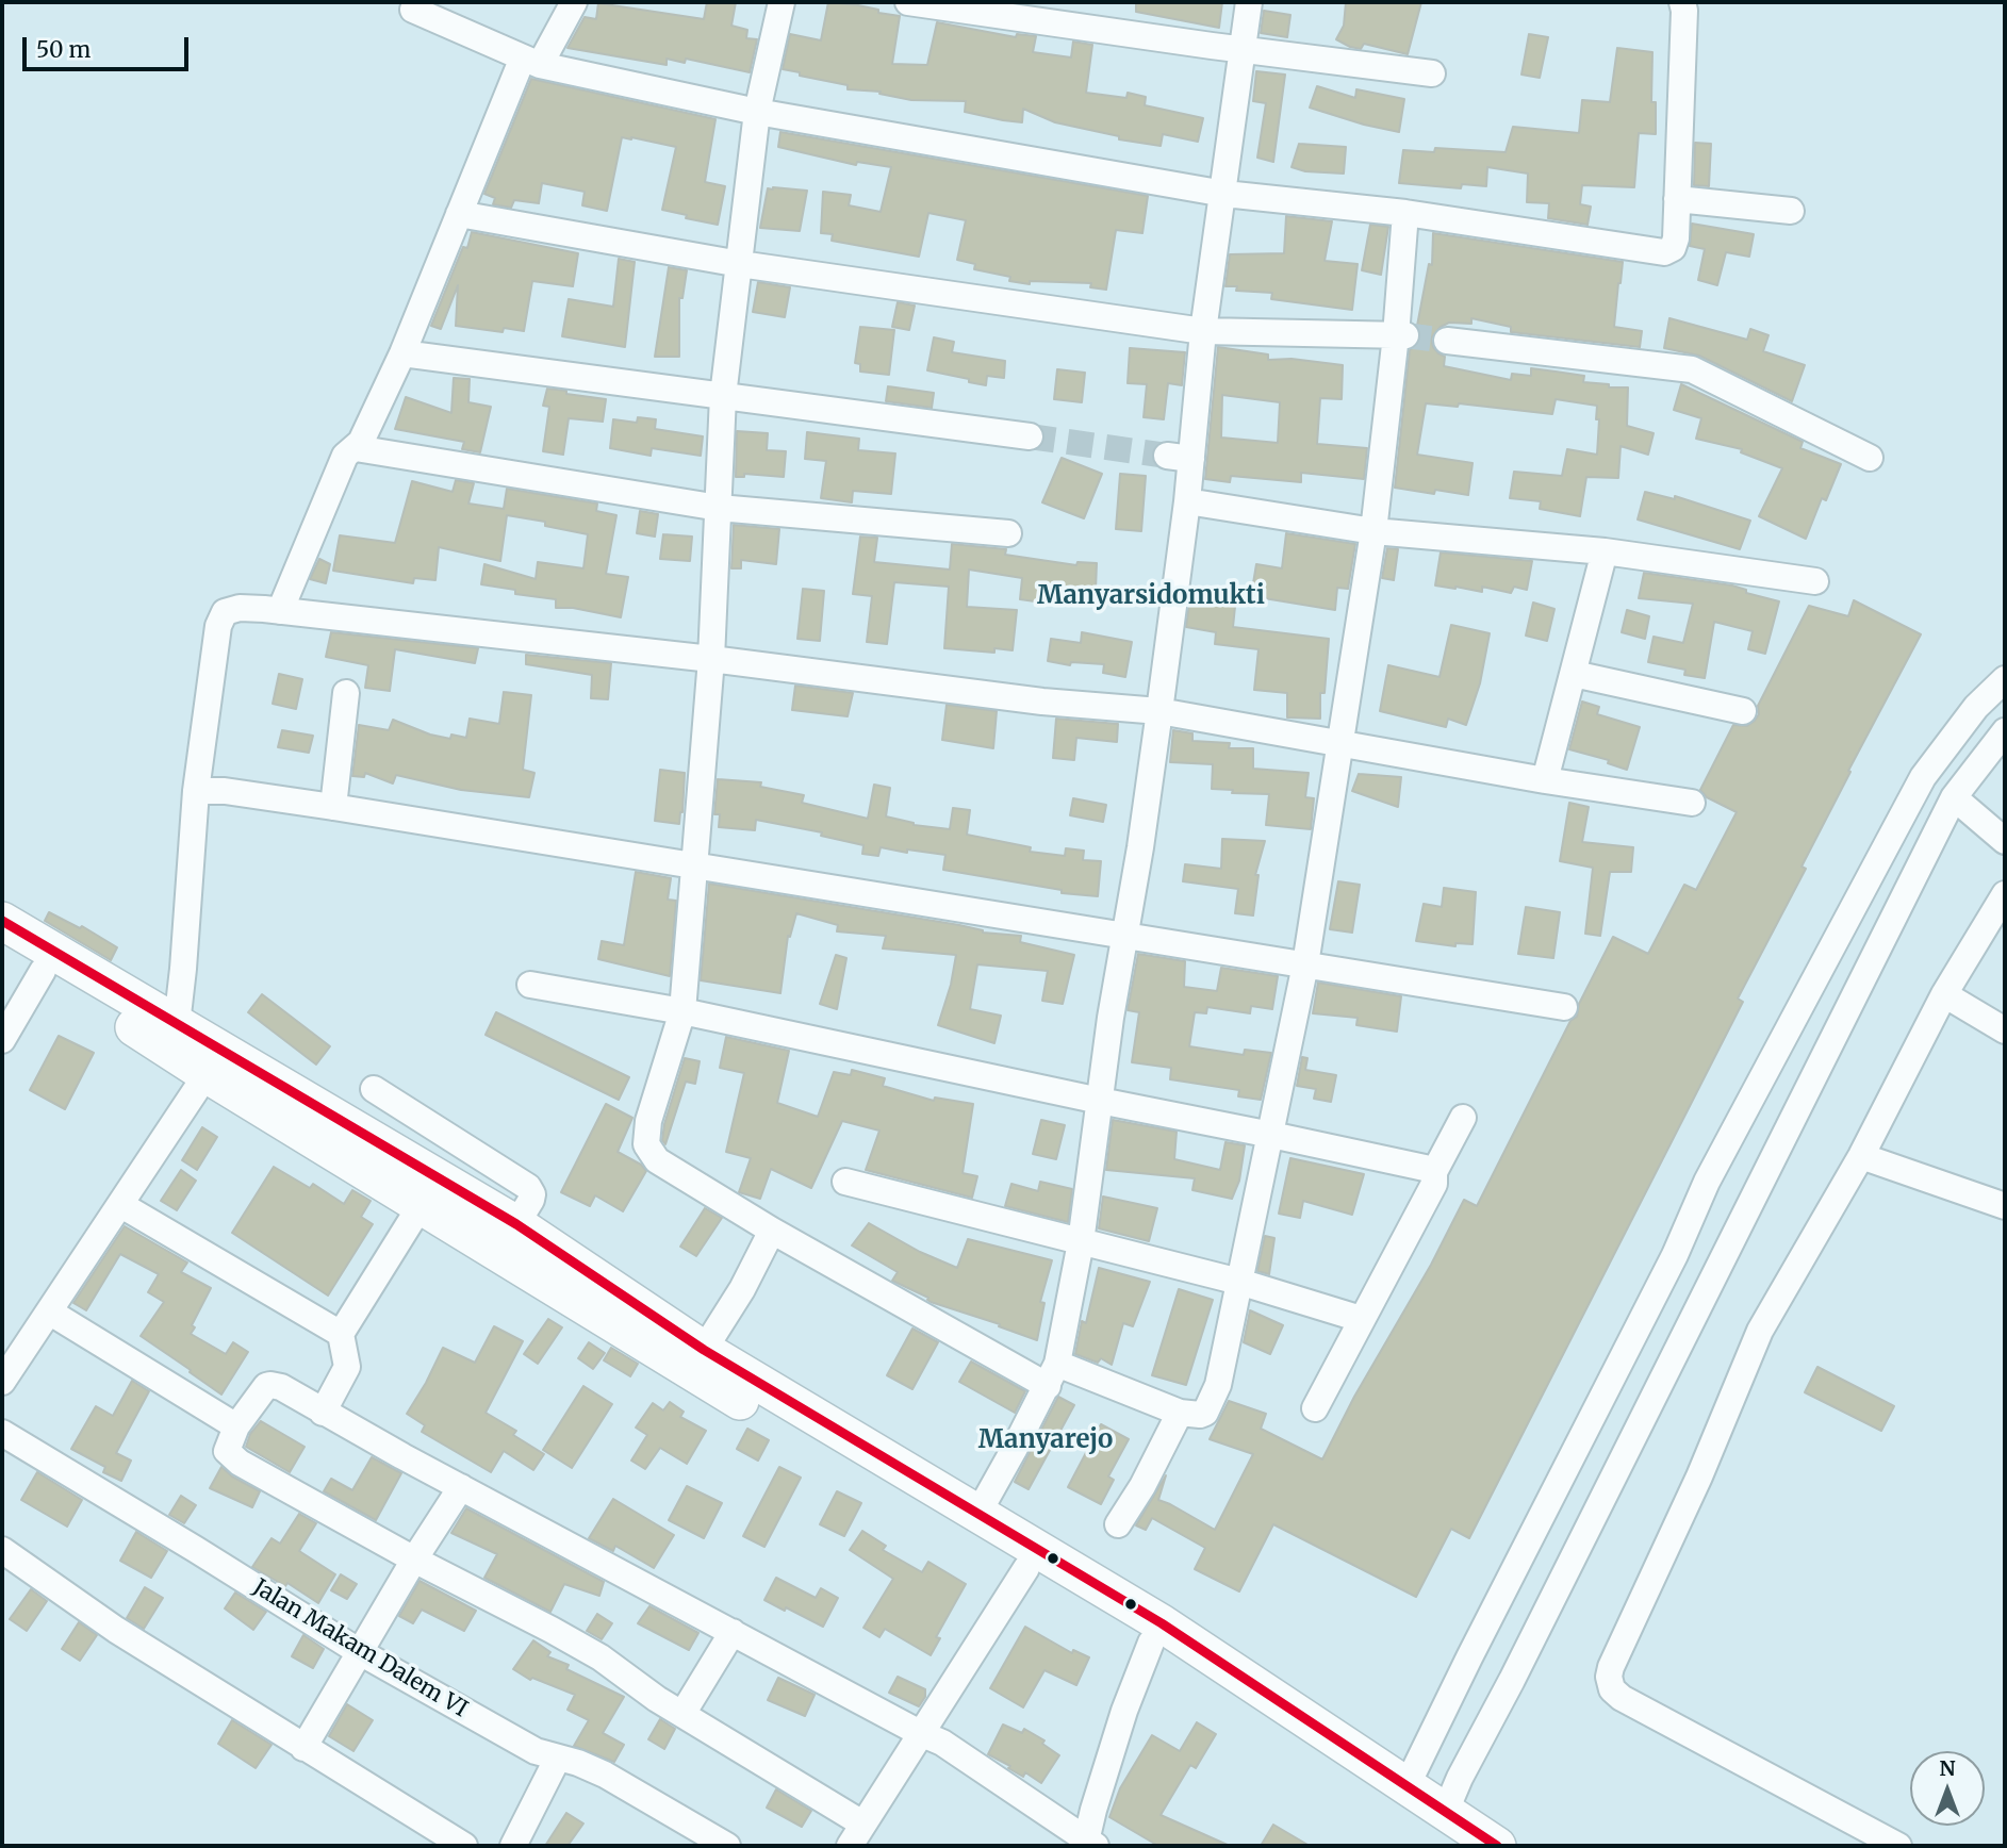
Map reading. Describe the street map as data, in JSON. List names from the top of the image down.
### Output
{
  "streets": {
    "street": ["Jalan Makam Dalem VI"]
  },
  "districts": ["Manyarsidomukti", "Manyarejo"],
  "scale_bar": "50 m",
  "north": "top"
}
